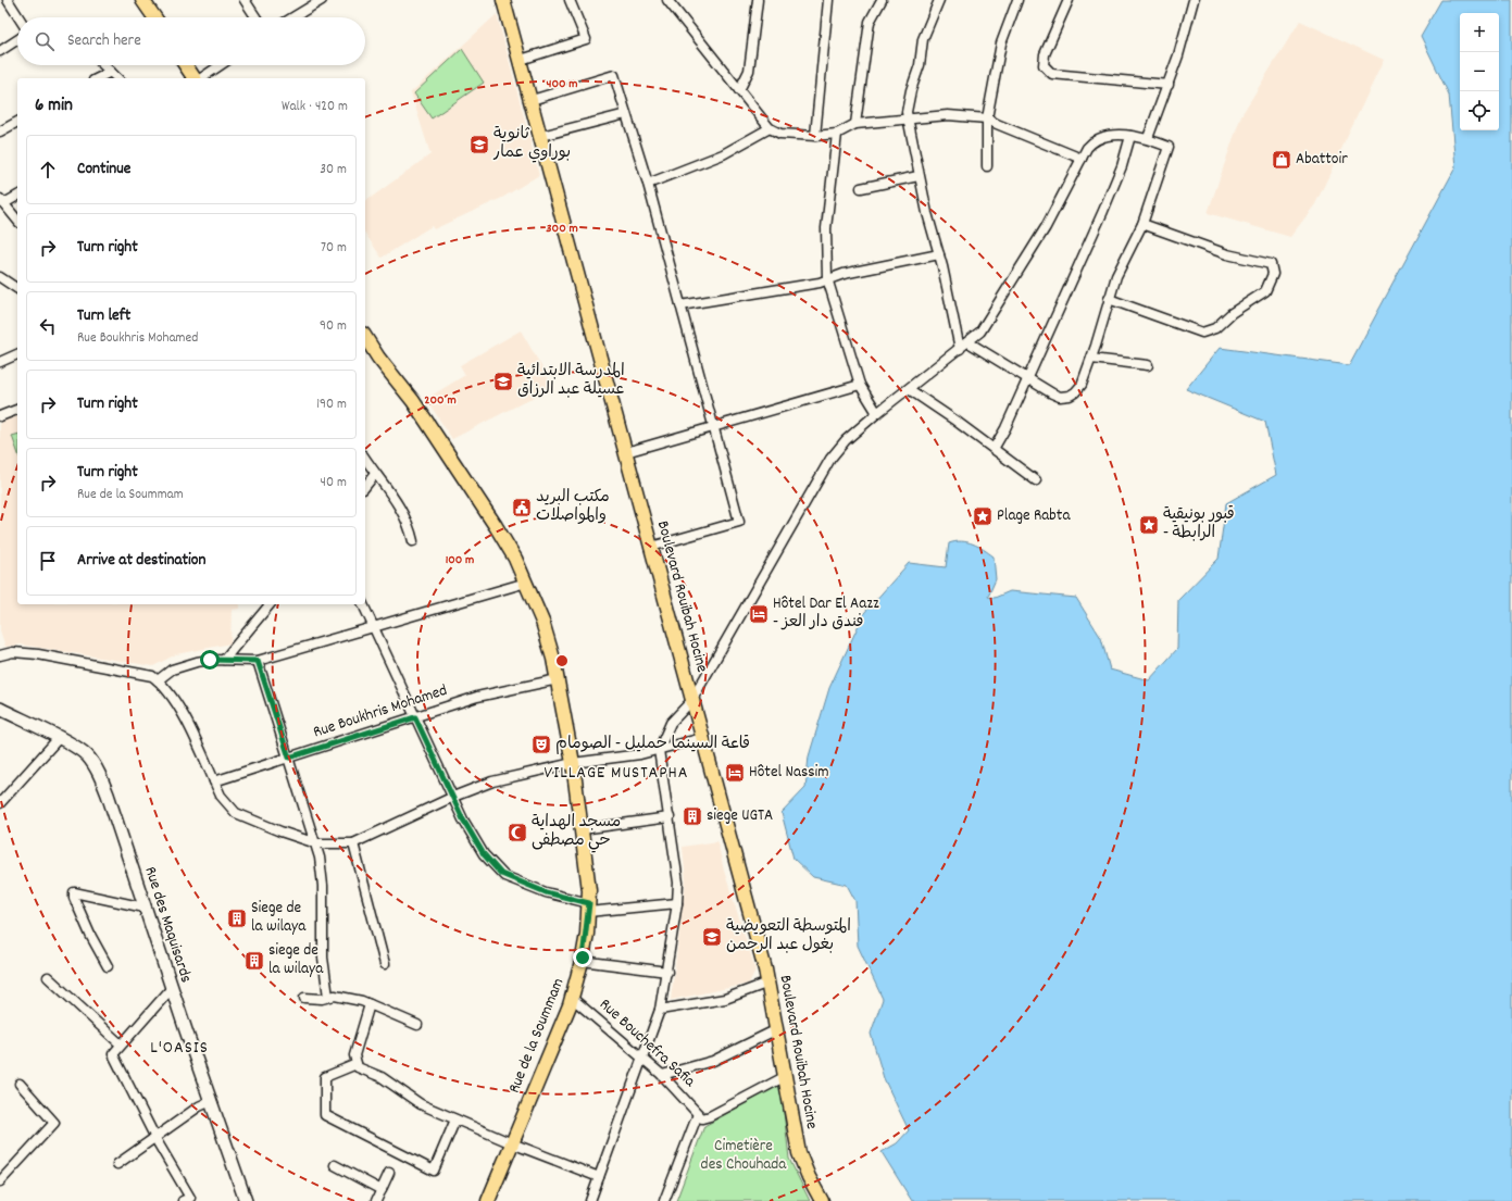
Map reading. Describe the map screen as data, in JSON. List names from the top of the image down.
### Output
{
  "streets": {
    "main road": ["Boulevard Rouibah Hocine", "Rue des Maquisards", "Rue de la Soummam"],
    "street": ["Rue Boukhris Mohamed", "Rue Bouchefra Safia"]
  },
  "crossings": [
    ["Rue Boukhris Mohamed", "Rue de la Soummam"],
    ["Rue de la Soummam", "Rue Bouchefra Safia"]
  ],
  "districts": ["VILLAGE MUSTAPHA", "L'OASIS"],
  "parks": ["Cimetière des Chouhada"],
  "places": {
    "school or university": ["ثانوية بوراوي عمار", "المدرسة الابتدائية عسيلة عبد الرزاق", "المتوسطة التعويضية بغول عبد الرحمن"],
    "shop": ["Abattoir"],
    "public building": ["مكتب البريد والمواصلات"],
    "place": ["Plage Rabta", "قبور بونيقية - الرابطة"],
    "hotel": ["Hôtel Dar El Aazz - فندق دار العز", "Hôtel Nassim"],
    "theatre": ["قاعة السينما حمليل - الصومام"],
    "building": ["siege UGTA", "Siege de la wilaya", "siege de la wilaya"],
    "mosque": ["مسجد الهداية حي مصطفى"]
  },
  "page": {
    "map_buttons": ["+", "−"],
    "search": "Search here",
    "heading": ["6 min", "Walk · 420 m"],
    "list": [
      ["Continue", "30 m"],
      ["Turn right", "70 m"],
      ["Turn left", "Rue Boukhris Mohamed", "90 m"],
      ["Turn right", "190 m"],
      ["Turn right", "Rue de la Soummam", "40 m"],
      "Arrive at destination"
    ]
  },
  "rings": [
    "400 m",
    "300 m",
    "200 m",
    "100 m"
  ]
}
